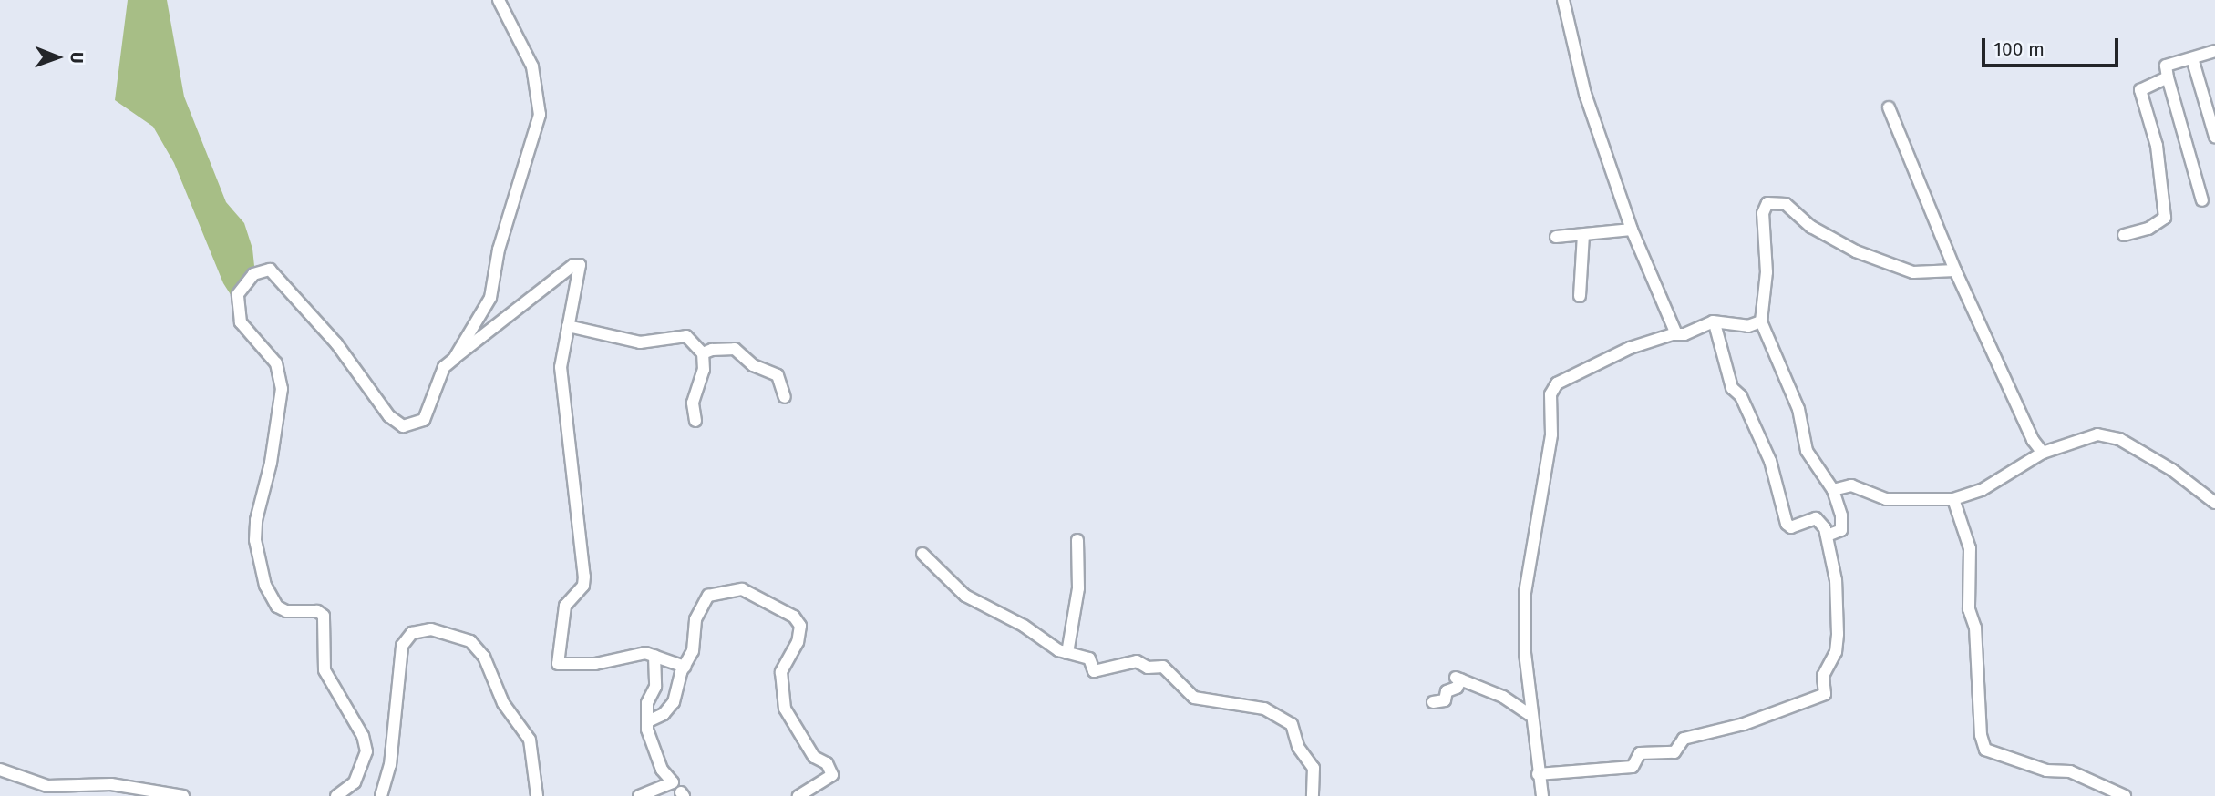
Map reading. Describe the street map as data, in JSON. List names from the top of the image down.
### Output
{
  "scale_bar": "100 m",
  "north": "right"
}
